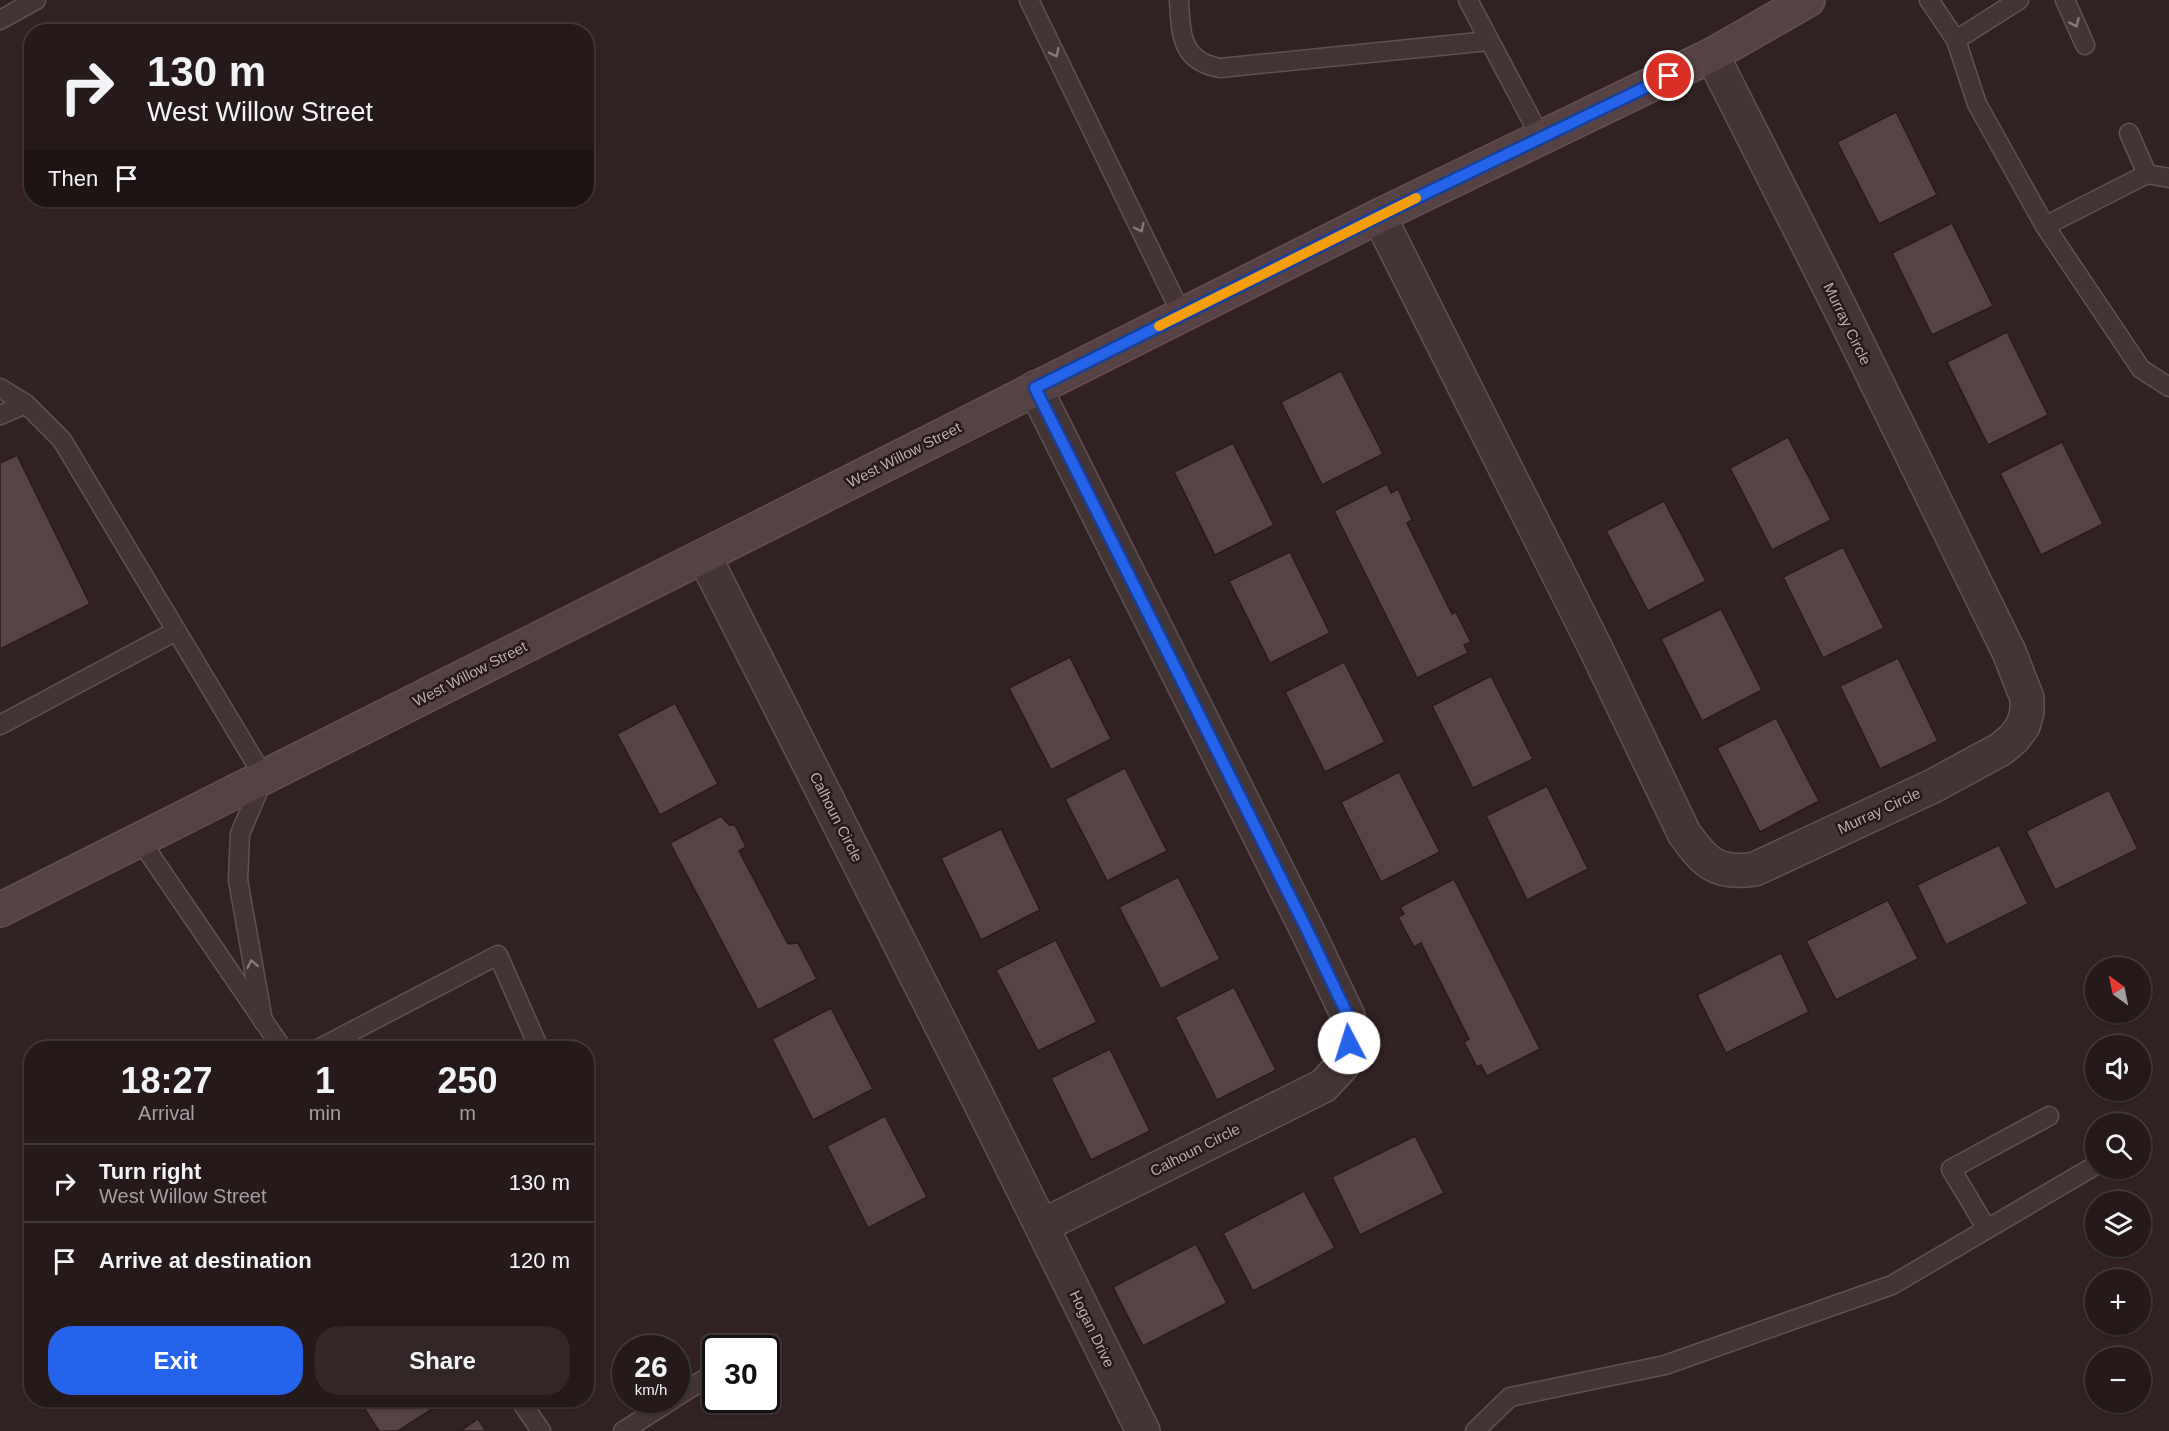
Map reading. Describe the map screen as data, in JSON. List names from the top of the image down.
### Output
{
  "streets": {
    "main road": ["West Willow Street"],
    "street": ["Murray Circle", "Calhoun Circle", "Hogan Drive"]
  },
  "crossings": [
    ["Murray Circle", "West Willow Street"],
    ["West Willow Street", "Calhoun Circle"],
    ["Calhoun Circle", "Hogan Drive"]
  ],
  "north": "top left",
  "page": {
    "turn": ["130 m", "West Willow Street"],
    "then": "Then",
    "map_buttons": ["+", "−"],
    "eta": [
      "18:27",
      "Arrival",
      "1",
      "min",
      "250",
      "m"
    ],
    "list": [
      {
        "name": "Turn right",
        "note": "West Willow Street",
        "value": "130 m"
      },
      {
        "name": "Arrive at destination",
        "value": "120 m"
      }
    ],
    "buttons": ["Exit", "Share"],
    "speed": "26 km/h",
    "limit": "30"
  }
}
